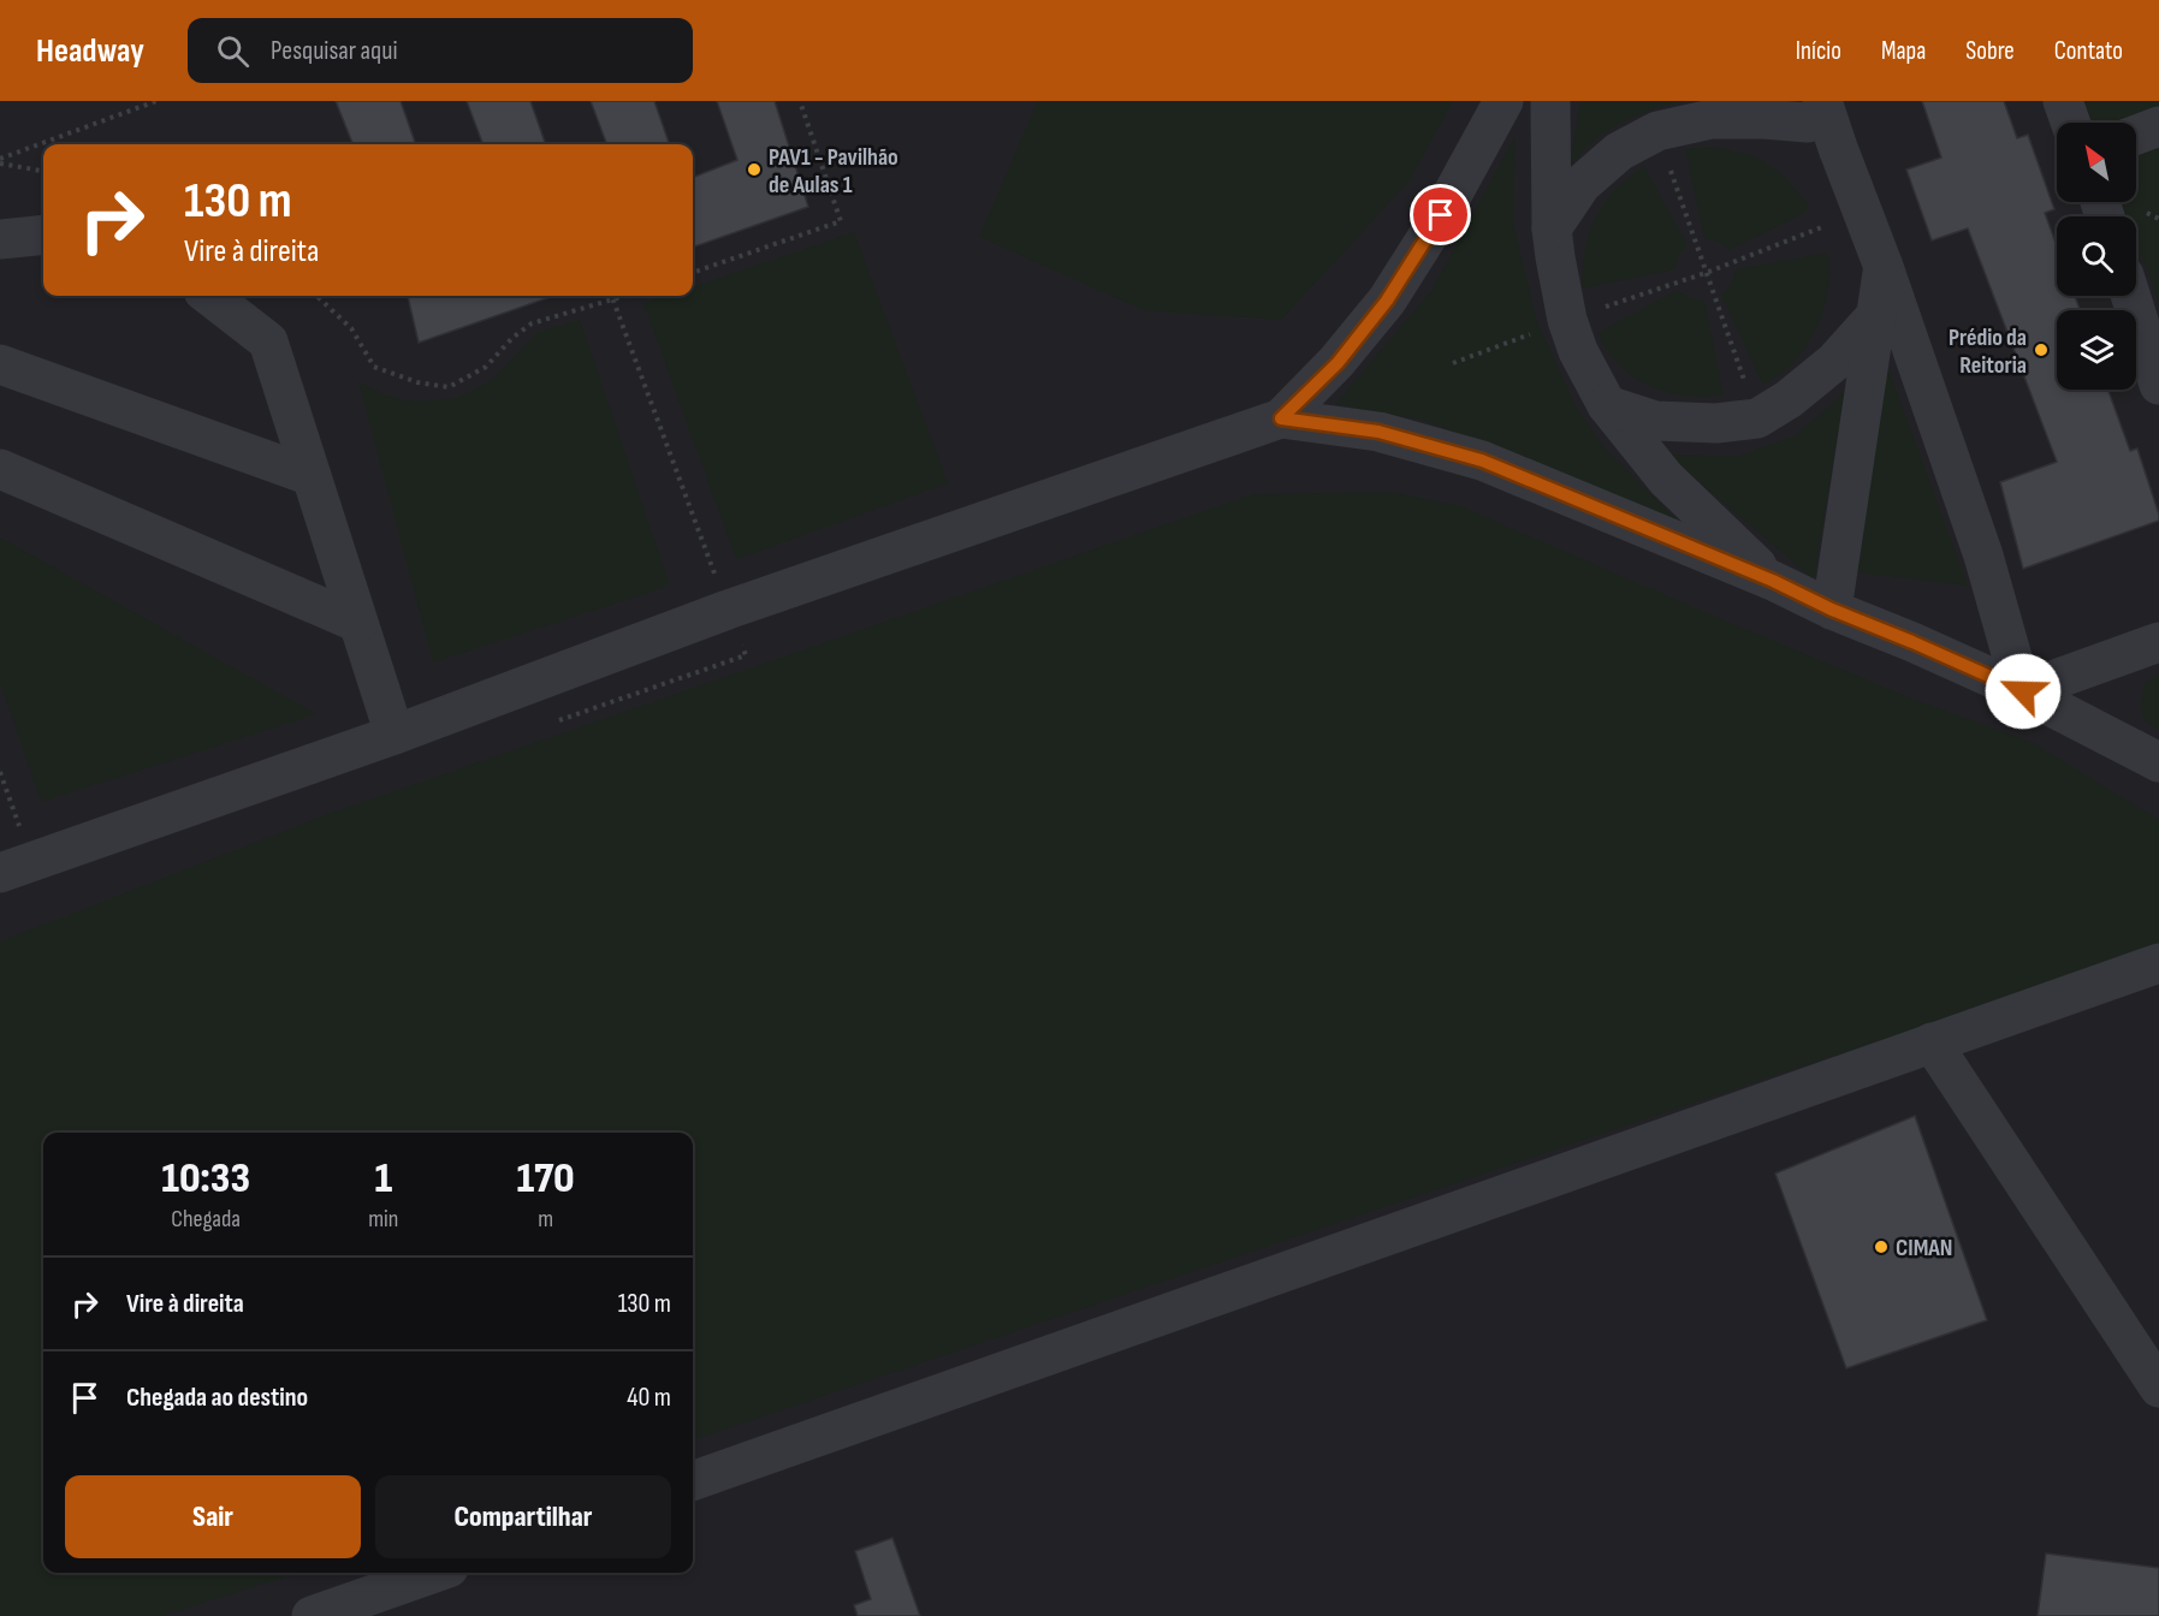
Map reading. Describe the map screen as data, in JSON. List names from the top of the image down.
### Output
{
  "places": ["PAV1 - Pavilhão de Aulas 1", "Prédio da Reitoria", "CIMAN"],
  "north": "top left",
  "page": {
    "header": "Headway",
    "search": "Pesquisar aqui",
    "nav": [
      "Início",
      "Mapa",
      "Sobre",
      "Contato"
    ],
    "turn": ["130 m", "Vire à direita"],
    "eta": [
      "10:33",
      "Chegada",
      "1",
      "min",
      "170",
      "m"
    ],
    "list": [
      {
        "name": "Vire à direita",
        "value": "130 m"
      },
      {
        "name": "Chegada ao destino",
        "value": "40 m"
      }
    ],
    "buttons": ["Sair", "Compartilhar"]
  }
}
